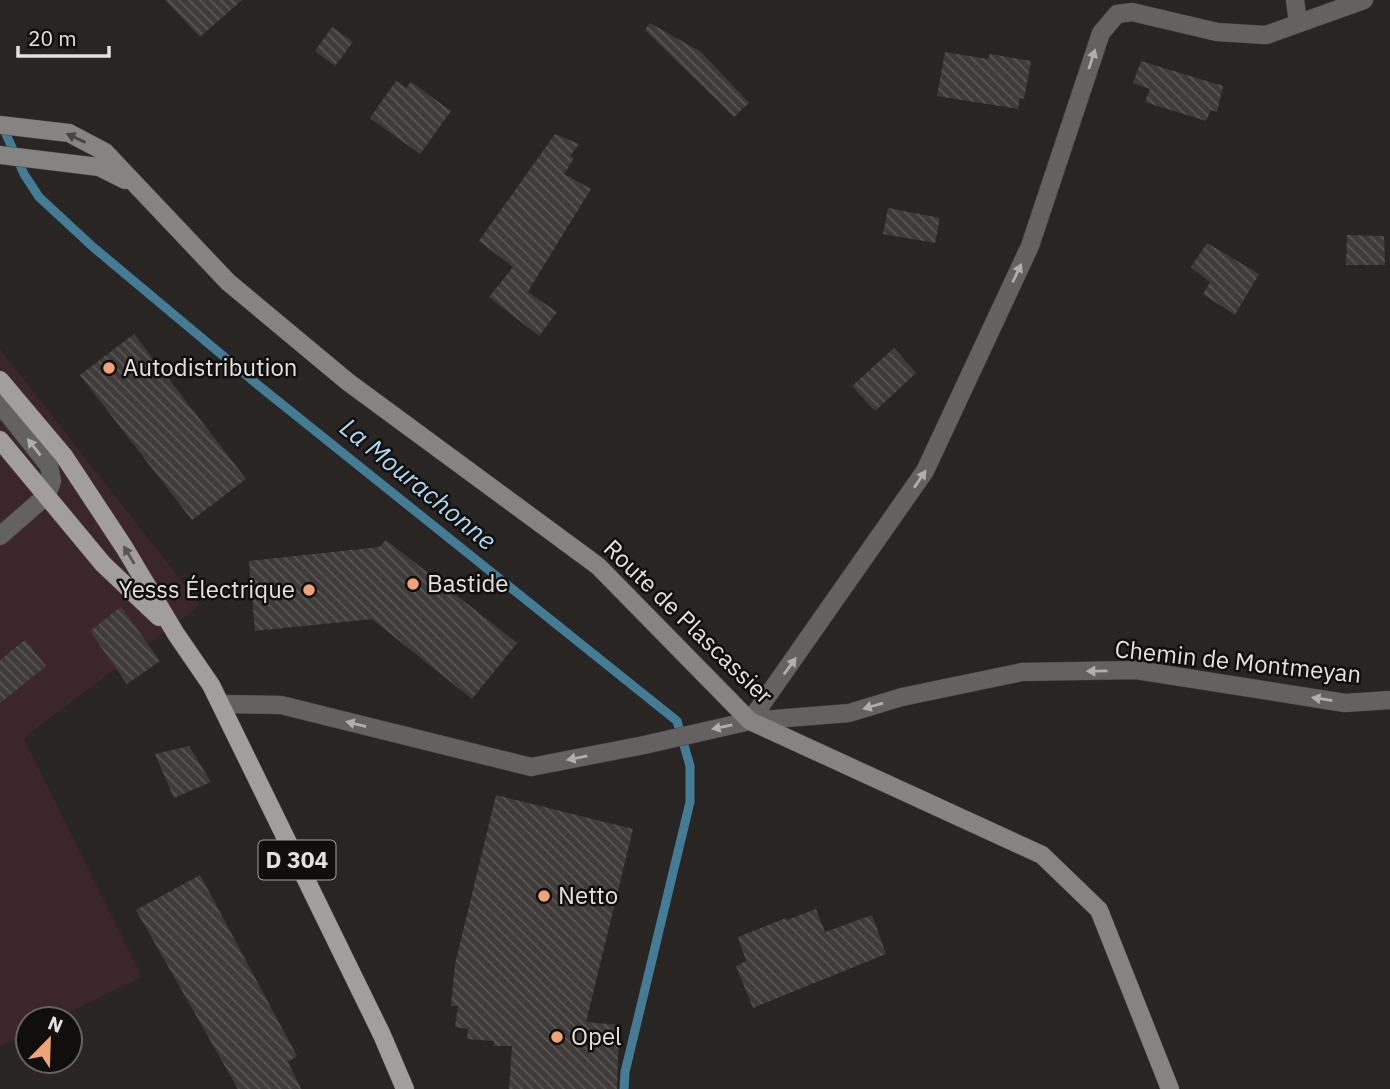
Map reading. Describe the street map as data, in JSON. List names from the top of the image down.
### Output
{
  "streets": {
    "main road": ["D 304"],
    "street": ["Route de Plascassier", "Chemin de Montmeyan"]
  },
  "crossings": [
    ["Route de Plascassier", "Chemin de Montmeyan"],
    ["Chemin de Montmeyan", "D 304"]
  ],
  "one_way": ["Chemin de Montmeyan"],
  "water": ["La Mourachonne"],
  "places": [
    "Autodistribution",
    "Bastide",
    "Yesss Électrique",
    "Netto",
    "Opel"
  ],
  "scale_bar": "20 m",
  "north": "top right"
}
